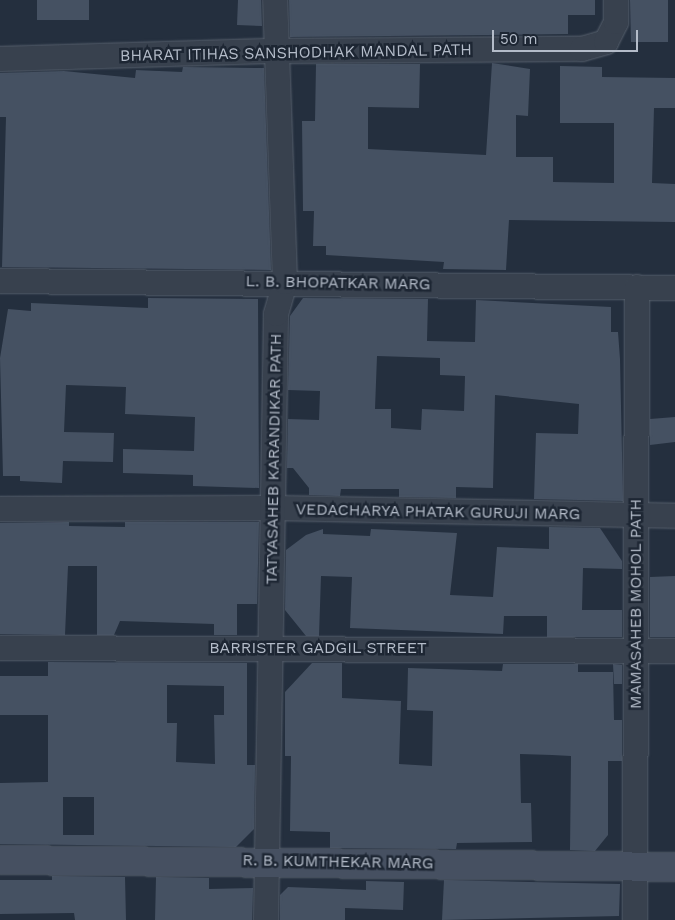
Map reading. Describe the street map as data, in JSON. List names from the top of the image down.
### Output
{
  "streets": {
    "street": [
      "BHARAT ITIHAS SANSHODHAK MANDAL PATH",
      "L. B. BHOPATKAR MARG",
      "TATYASAHEB KARANDIKAR PATH",
      "VEDACHARYA PHATAK GURUJI MARG",
      "MAMASAHEB MOHOL PATH",
      "BARRISTER GADGIL STREET",
      "R. B. KUMTHEKAR MARG"
    ]
  },
  "crossings": [
    ["BHARAT ITIHAS SANSHODHAK MANDAL PATH", "TATYASAHEB KARANDIKAR PATH"],
    ["L. B. BHOPATKAR MARG", "TATYASAHEB KARANDIKAR PATH"],
    ["L. B. BHOPATKAR MARG", "MAMASAHEB MOHOL PATH"],
    ["TATYASAHEB KARANDIKAR PATH", "VEDACHARYA PHATAK GURUJI MARG"],
    ["TATYASAHEB KARANDIKAR PATH", "BARRISTER GADGIL STREET"],
    ["TATYASAHEB KARANDIKAR PATH", "R. B. KUMTHEKAR MARG"],
    ["VEDACHARYA PHATAK GURUJI MARG", "MAMASAHEB MOHOL PATH"],
    ["MAMASAHEB MOHOL PATH", "BARRISTER GADGIL STREET"],
    ["MAMASAHEB MOHOL PATH", "R. B. KUMTHEKAR MARG"]
  ],
  "scale_bar": "50 m"
}
